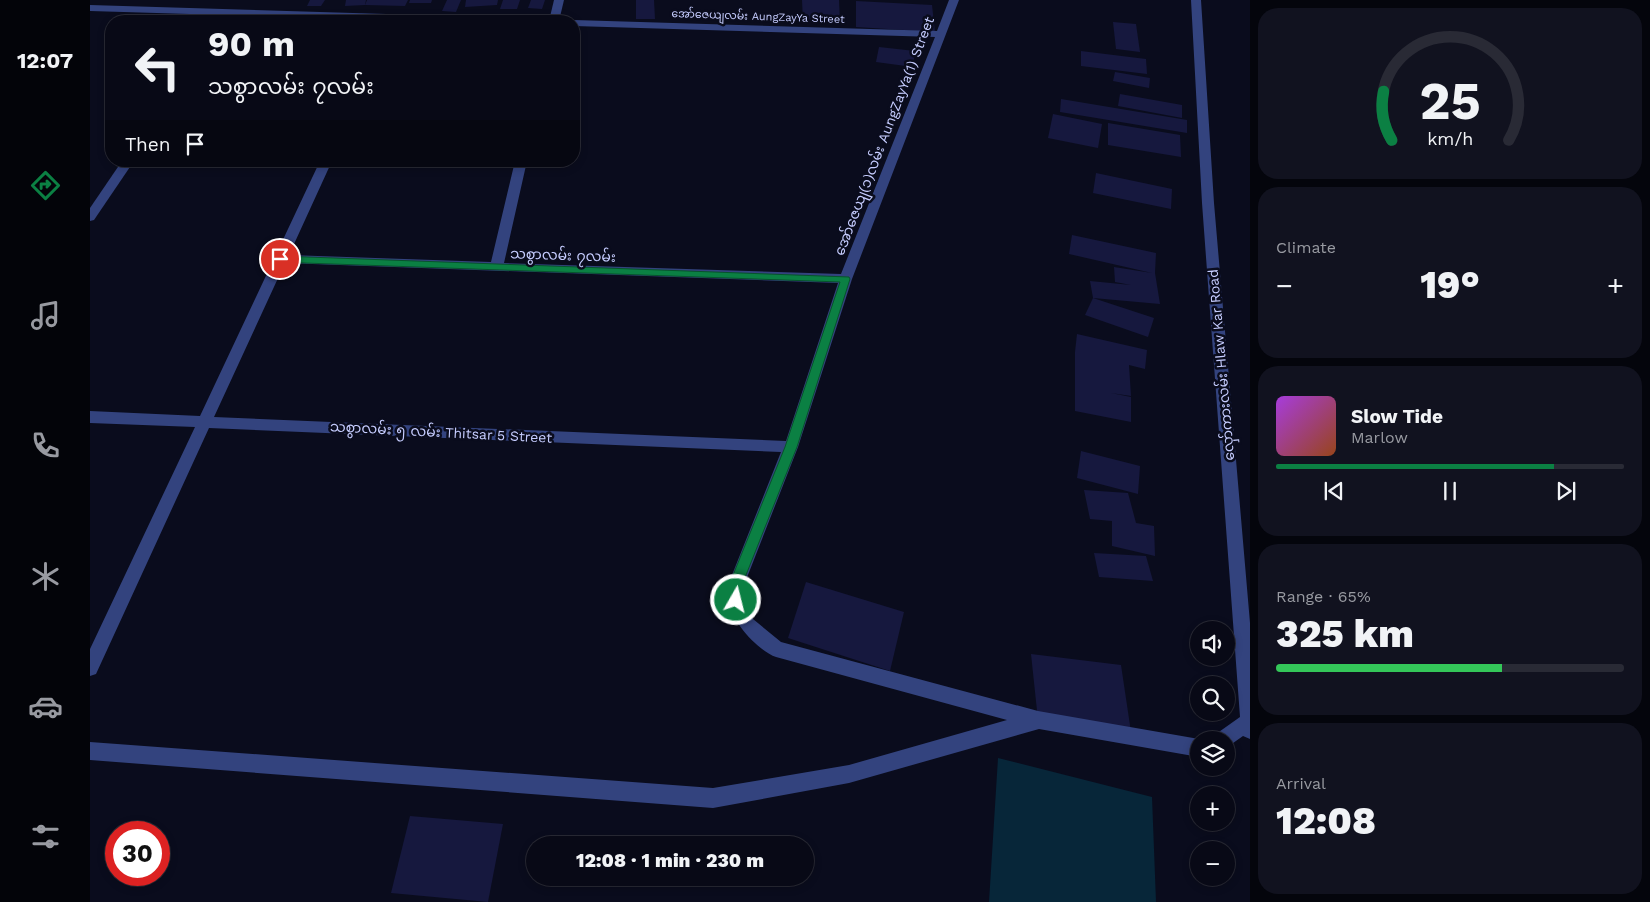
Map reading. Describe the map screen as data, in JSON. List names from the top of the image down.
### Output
{
  "streets": {
    "street": [
      "အော်ဇေယျလမ်း AungZayYa Street",
      "အော်ဇေယျ(၁)လမ်း AungZayYa(1) Street",
      "သစွာလမ်း ၇လမ်း",
      "လှော်ကားလမ်း Hlaw Kar Road",
      "သစွာလမ်း ၅ လမ်း Thitsar 5 Street"
    ]
  },
  "crossings": [
    ["အော်ဇေယျလမ်း AungZayYa Street", "အော်ဇေယျ(၁)လမ်း AungZayYa(1) Street"],
    ["အော်ဇေယျ(၁)လမ်း AungZayYa(1) Street", "သစွာလမ်း ၇လမ်း"],
    ["အော်ဇေယျ(၁)လမ်း AungZayYa(1) Street", "သစွာလမ်း ၅ လမ်း Thitsar 5 Street"]
  ],
  "page": {
    "tabs": "12:07",
    "turn": ["90 m", "သစွာလမ်း ၇လမ်း"],
    "then": "Then",
    "tile": [
      "Climate",
      ["Range · 65%", "325 km"],
      ["Arrival", "12:08"]
    ],
    "heat": ["−", "19°", "+"],
    "song": ["Slow Tide", "Marlow"],
    "map_buttons": ["+", "−"],
    "limit": "30",
    "trip": "12:08 · 1 min · 230 m",
    "gauge": ["25", "km/h"]
  }
}
